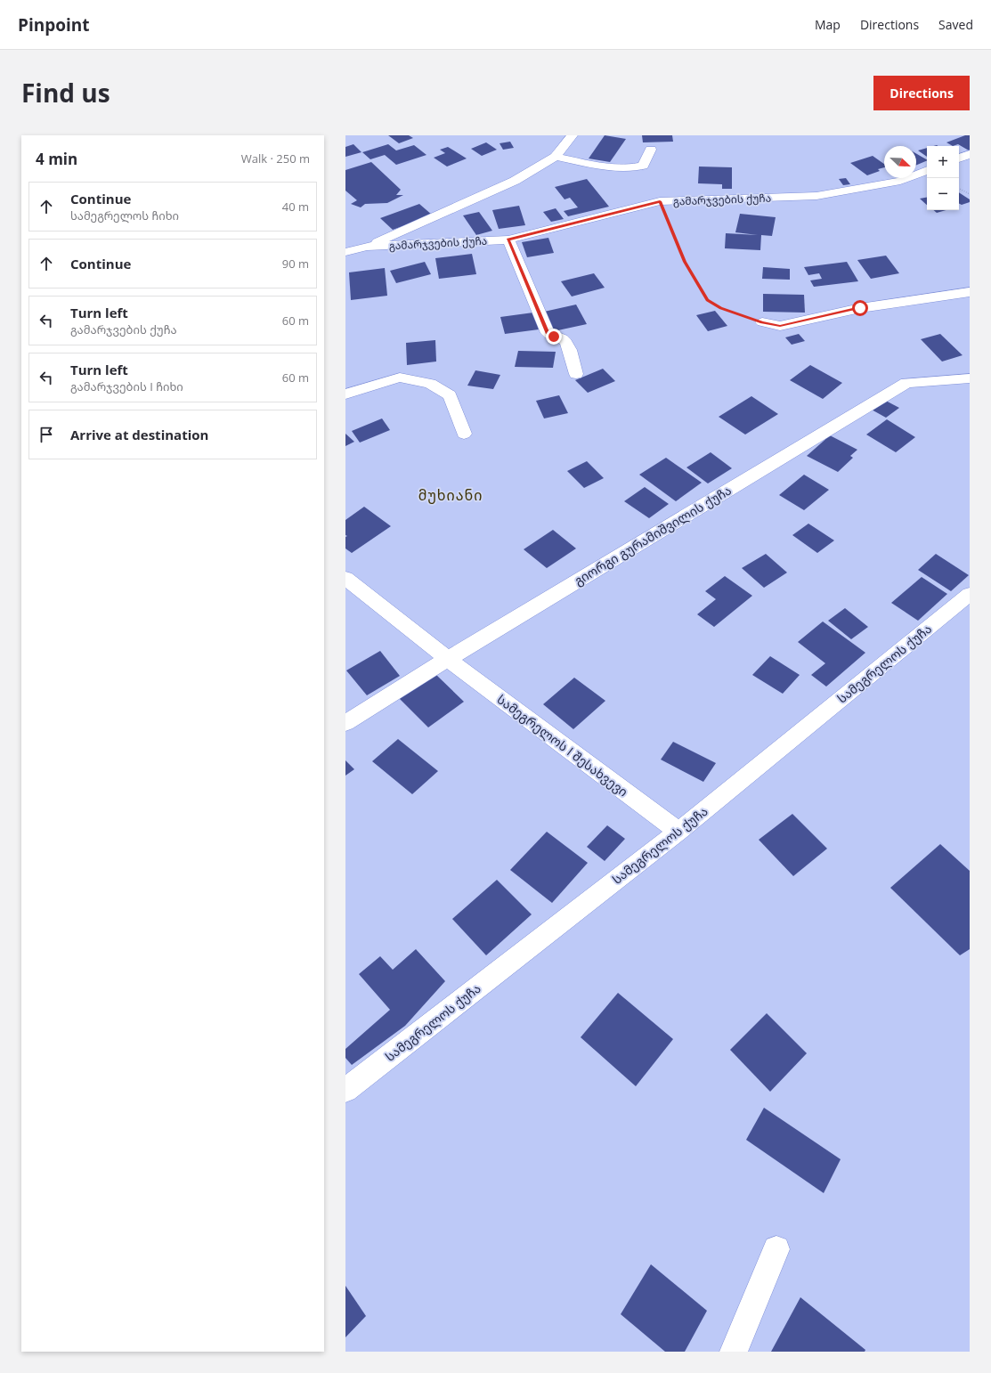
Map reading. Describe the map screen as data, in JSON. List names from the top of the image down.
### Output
{
  "streets": {
    "street": [
      "გამარჯვების ქუჩა",
      "გიორგი გურამიშვილის ქუჩა",
      "სამეგრელოს ქუჩა",
      "სამეგრელოს I შესახვევი"
    ]
  },
  "crossings": [
    ["გიორგი გურამიშვილის ქუჩა", "სამეგრელოს I შესახვევი"],
    ["სამეგრელოს ქუჩა", "სამეგრელოს I შესახვევი"]
  ],
  "districts": ["მუხიანი"],
  "north": "bottom right",
  "page": {
    "header": "Pinpoint",
    "nav": ["Map", "Directions", "Saved"],
    "title": "Find us",
    "buttons": "Directions",
    "heading": ["4 min", "Walk · 250 m"],
    "map_buttons": ["+", "−"],
    "list": [
      ["Continue", "სამეგრელოს ჩიხი", "40 m"],
      ["Continue", "90 m"],
      ["Turn left", "გამარჯვების ქუჩა", "60 m"],
      ["Turn left", "გამარჯვების I ჩიხი", "60 m"],
      "Arrive at destination"
    ]
  }
}
